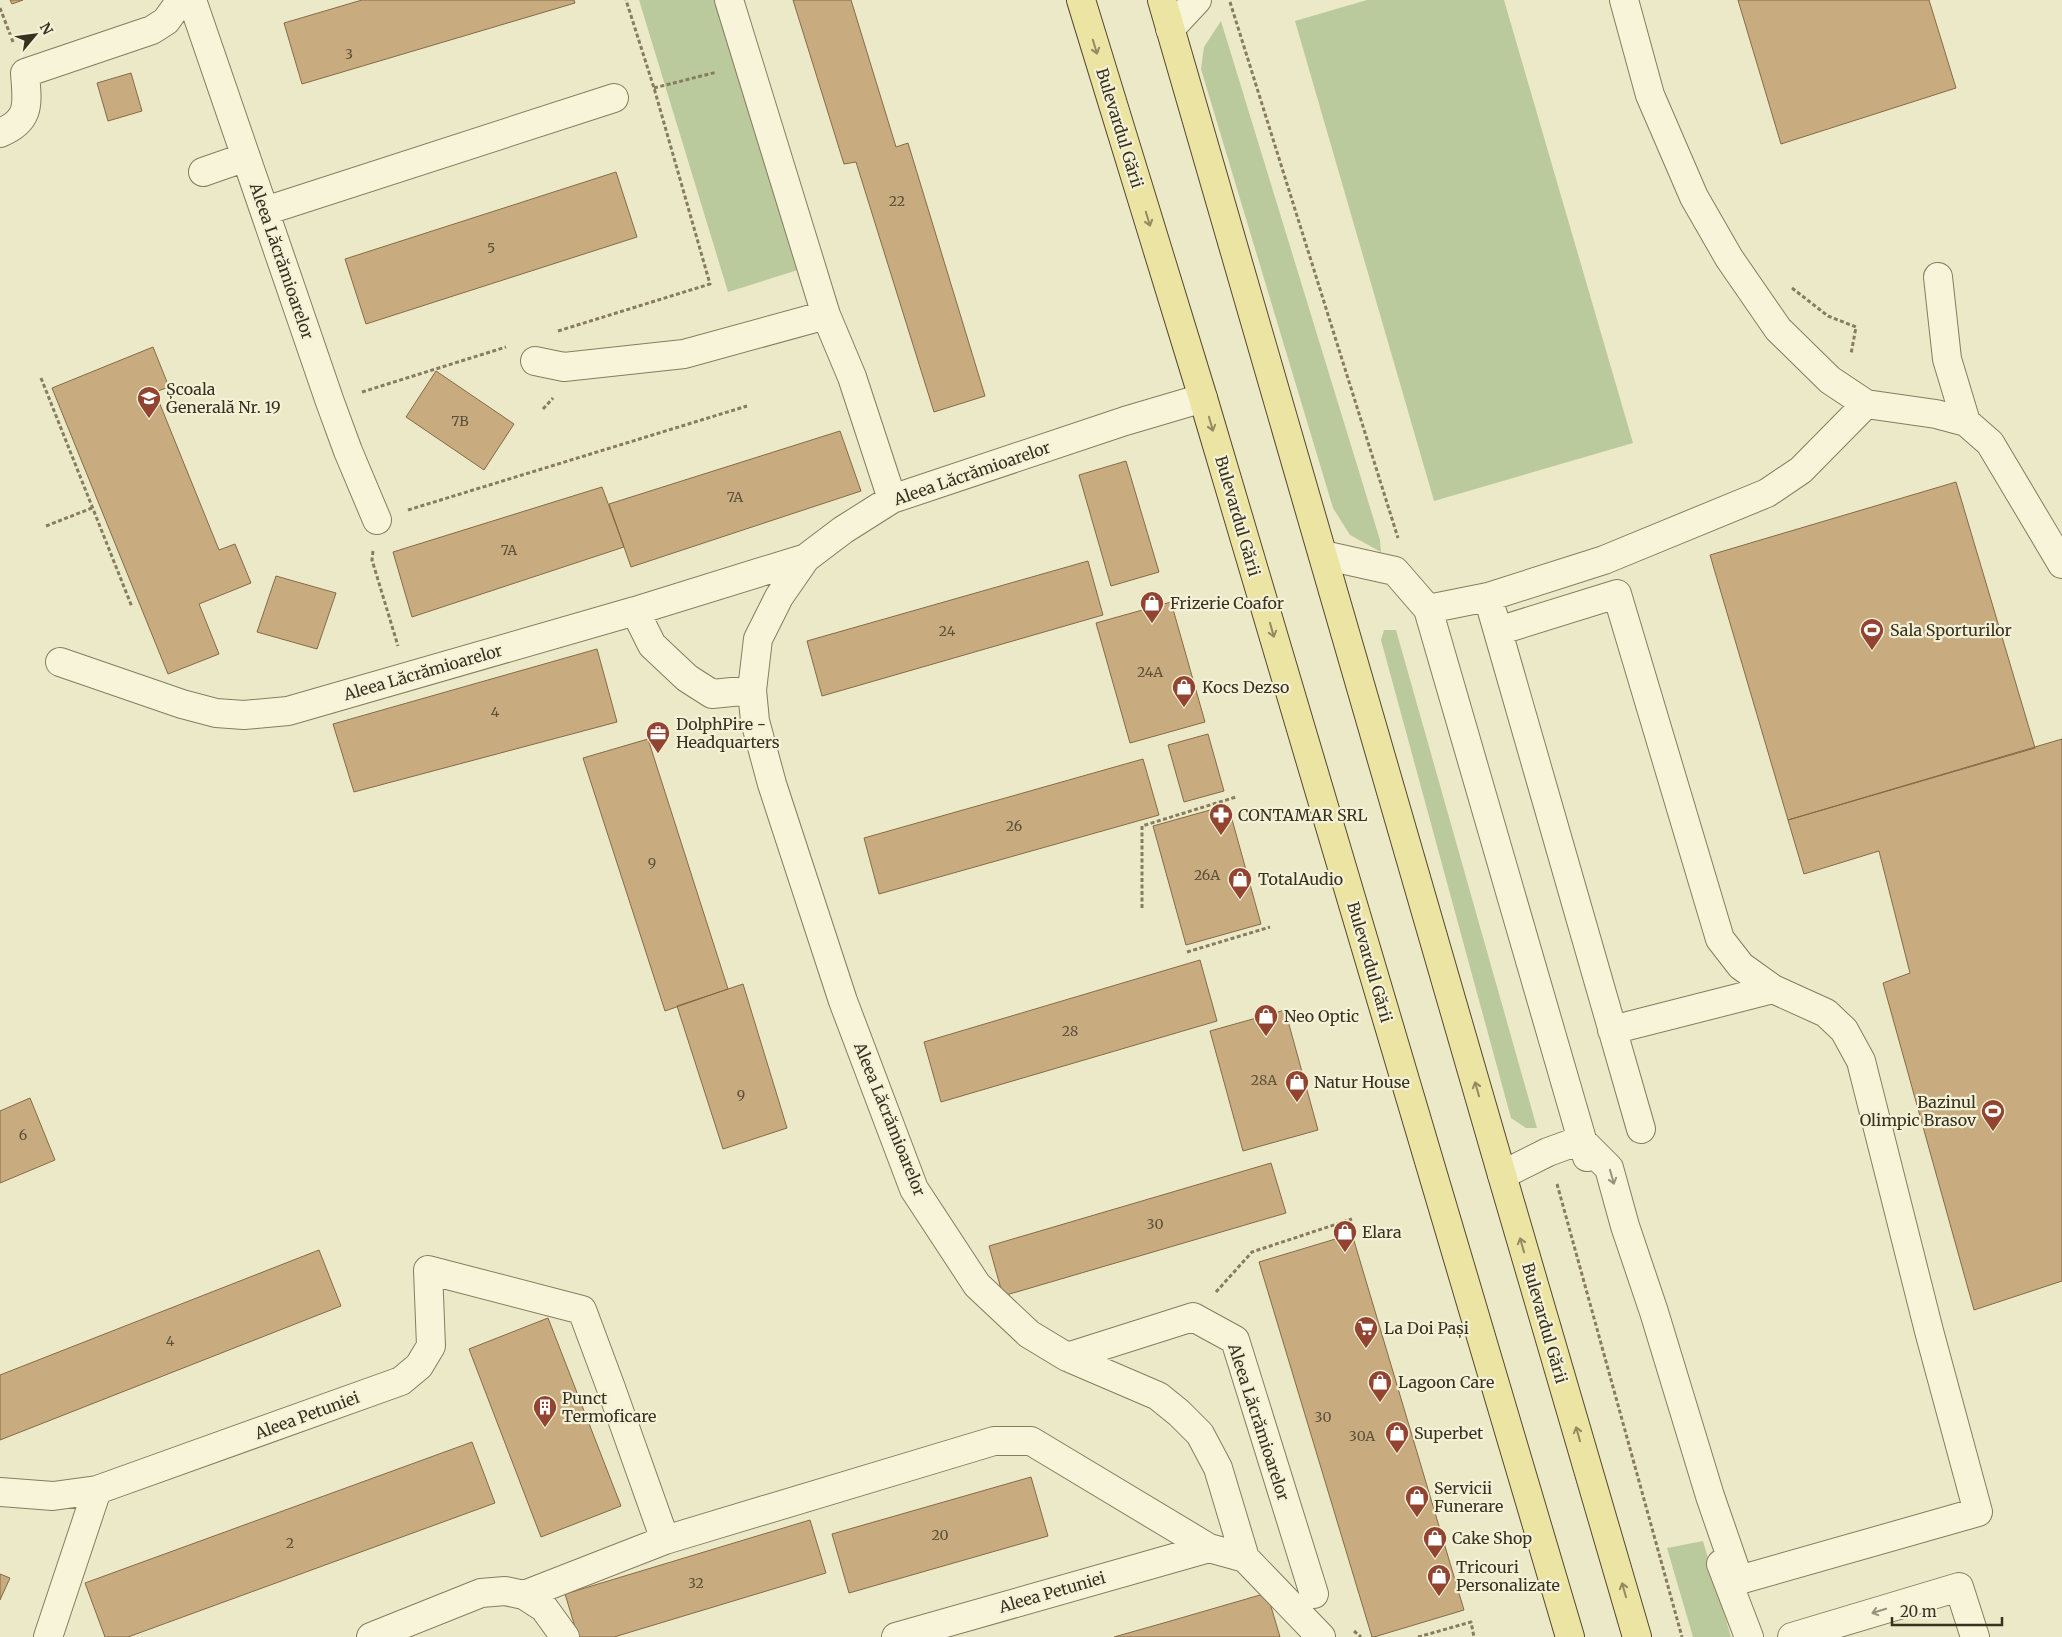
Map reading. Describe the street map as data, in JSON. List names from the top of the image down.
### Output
{
  "streets": {
    "main road": ["Bulevardul Gării"],
    "street": ["Aleea Lăcrămioarelor", "Aleea Petuniei"]
  },
  "crossings": [
    ["Bulevardul Gării", "Aleea Lăcrămioarelor"]
  ],
  "places": {
    "school or university": ["Școala Generală Nr. 19"],
    "shop": [
      "Frizerie Coafor",
      "Kocs Dezso",
      "TotalAudio",
      "Neo Optic",
      "Natur House",
      "Elara",
      "Lagoon Care",
      "Superbet",
      "Servicii Funerare",
      "Cake Shop",
      "Tricouri Personalizate"
    ],
    "sports": ["Sala Sporturilor", "Bazinul Olimpic Brasov"],
    "office": ["DolphPire - Headquarters"],
    "pharmacy": ["CONTAMAR SRL"],
    "supermarket": ["La Doi Pași"],
    "building": ["Punct Termoficare"]
  },
  "house_numbers": [
    "3",
    "22",
    "5",
    "7B",
    "7A",
    "7A",
    "24",
    "24A",
    "4",
    "26",
    "9",
    "26A",
    "28",
    "28A",
    "9",
    "6",
    "30",
    "4",
    "30",
    "30A",
    "20",
    "2",
    "32"
  ],
  "scale_bar": "20 m",
  "north": "top right"
}
